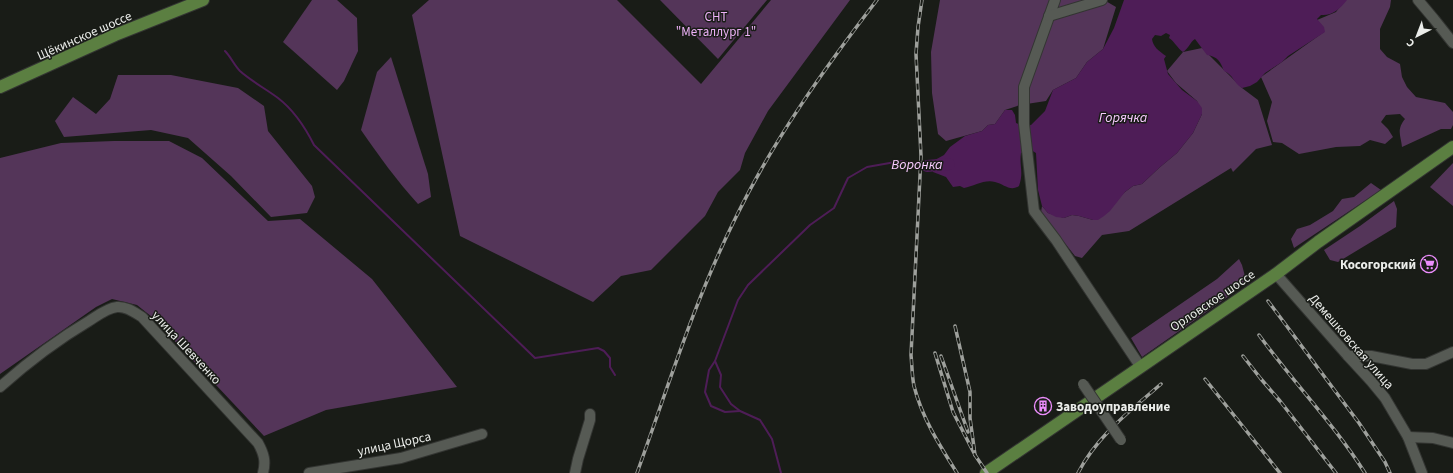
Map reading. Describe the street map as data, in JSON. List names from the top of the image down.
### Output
{
  "streets": {
    "main road": ["Щёкинское шоссе", "Орловское шоссе"],
    "street": ["Демешковская улица", "улица Шевченко", "улица Щорса"]
  },
  "crossings": [
    ["Орловское шоссе", "Демешковская улица"]
  ],
  "water": ["Горячка", "Воронка"],
  "parks": ["СНТ \"Металлург 1\""],
  "places": {
    "supermarket": ["Косогорский"],
    "building": ["Заводоуправление"]
  },
  "north": "bottom left"
}
